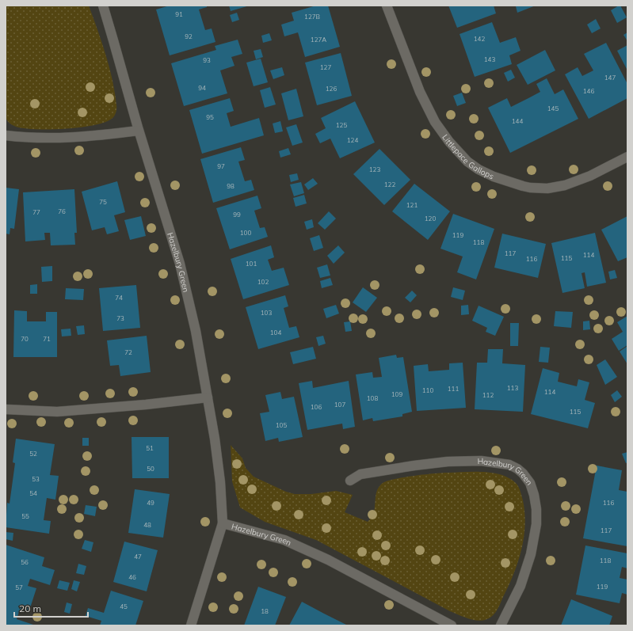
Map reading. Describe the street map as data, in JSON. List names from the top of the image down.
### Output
{
  "streets": {
    "street": ["Littlepace Gallops", "Hazelbury Green"]
  },
  "house_numbers": [
    "91",
    "127B",
    "92",
    "142",
    "127A",
    "143",
    "93",
    "127",
    "147",
    "94",
    "126",
    "146",
    "145",
    "95",
    "144",
    "125",
    "124",
    "97",
    "123",
    "122",
    "98",
    "75",
    "121",
    "76",
    "77",
    "99",
    "120",
    "100",
    "119",
    "118",
    "117",
    "114",
    "115",
    "116",
    "101",
    "102",
    "74",
    "103",
    "73",
    "104",
    "70",
    "71",
    "72",
    "113",
    "111",
    "110",
    "114",
    "109",
    "112",
    "108",
    "107",
    "106",
    "115",
    "105",
    "51",
    "52",
    "50",
    "53",
    "54",
    "49",
    "116",
    "55",
    "48",
    "117",
    "47",
    "118",
    "56",
    "46",
    "119",
    "57",
    "45",
    "18"
  ],
  "scale_bar": "20 m"
}
